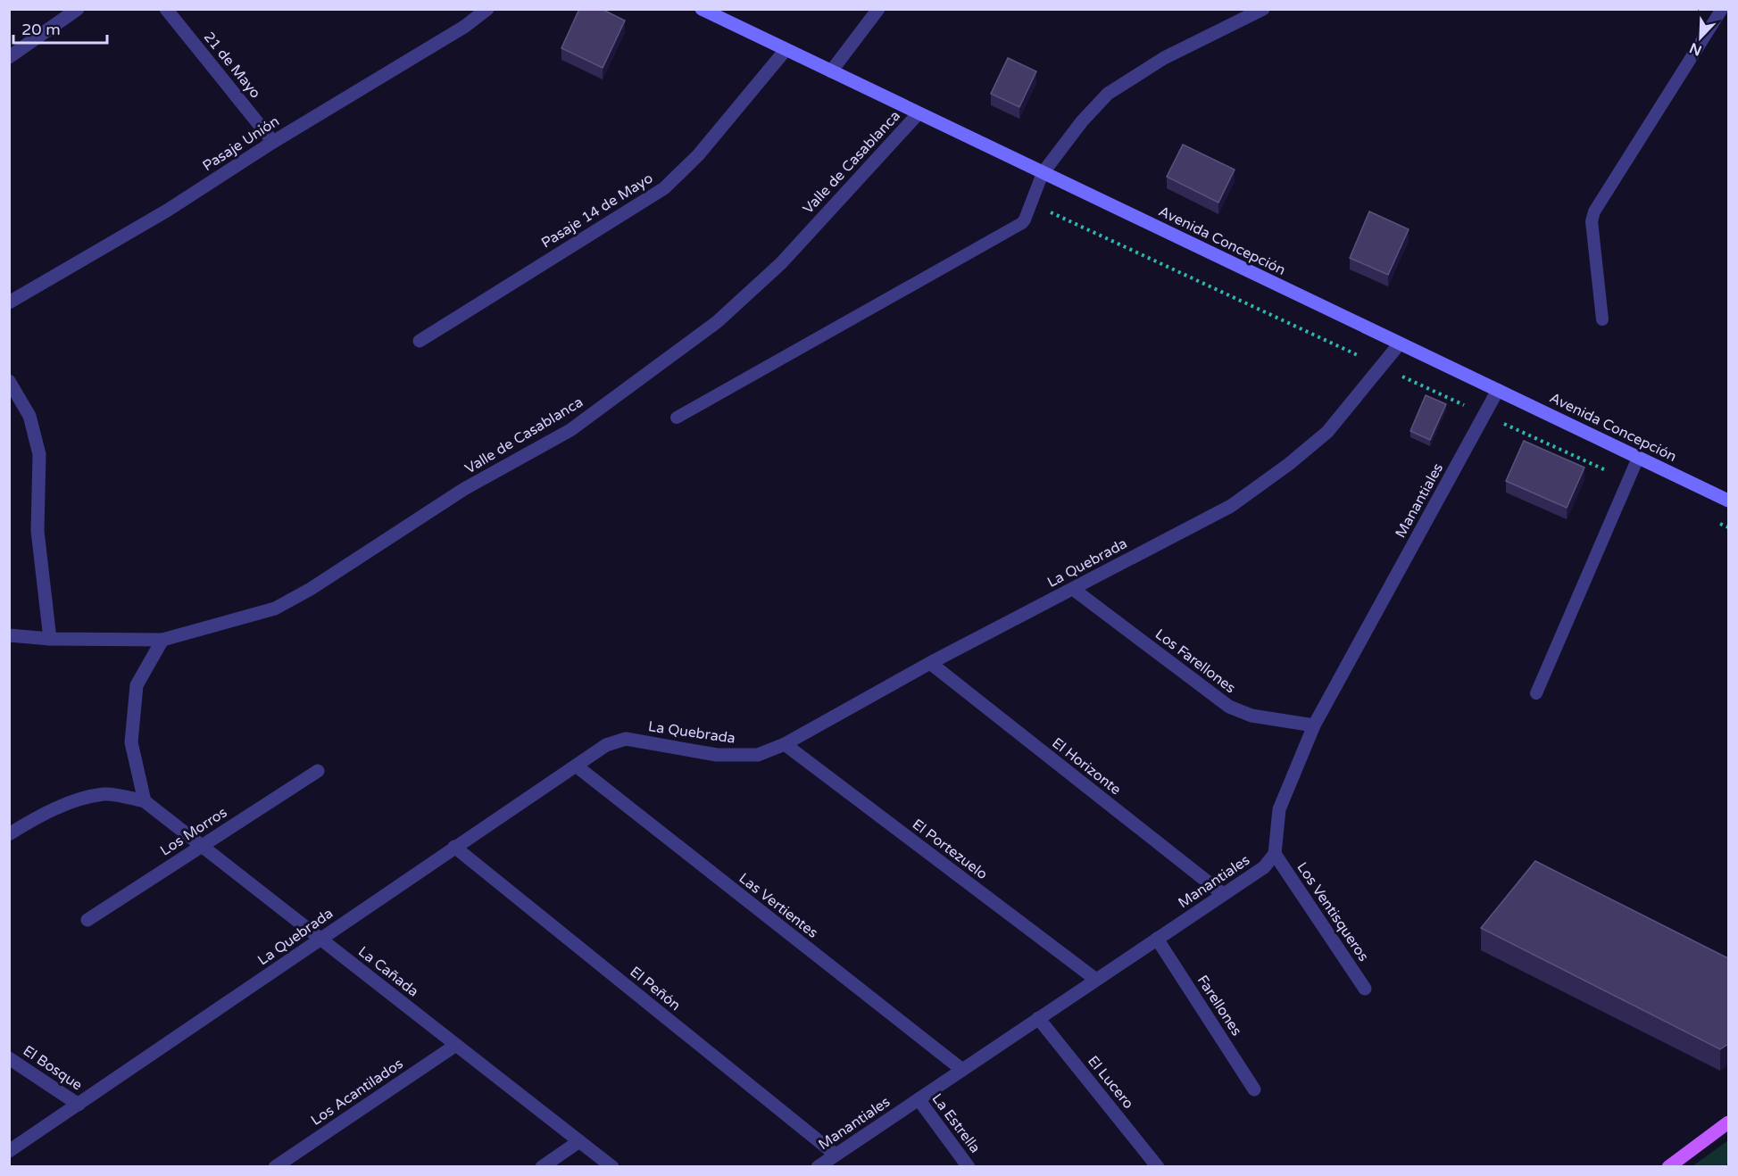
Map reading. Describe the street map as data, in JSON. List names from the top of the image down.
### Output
{
  "streets": {
    "main road": ["Avenida Concepción"],
    "street": [
      "21 de Mayo",
      "Pasaje Unión",
      "Valle de Casablanca",
      "Pasaje 14 de Mayo",
      "Manantiales",
      "La Quebrada",
      "Los Farellones",
      "El Horizonte",
      "Los Morros",
      "El Portezuelo",
      "Las Vertientes",
      "Los Ventisqueros",
      "La Cañada",
      "El Peñón",
      "Farellones",
      "El Bosque",
      "El Lucero",
      "Los Acantilados",
      "La Estrella"
    ]
  },
  "crossings": [
    ["21 de Mayo", "Pasaje Unión"],
    ["Valle de Casablanca", "Avenida Concepción"],
    ["Pasaje 14 de Mayo", "Avenida Concepción"],
    ["Avenida Concepción", "Manantiales"],
    ["Avenida Concepción", "La Quebrada"],
    ["Manantiales", "Los Farellones"],
    ["Manantiales", "El Horizonte"],
    ["Manantiales", "El Portezuelo"],
    ["Manantiales", "Las Vertientes"],
    ["Manantiales", "Los Ventisqueros"],
    ["Manantiales", "El Peñón"],
    ["Manantiales", "Farellones"],
    ["Manantiales", "El Lucero"],
    ["Manantiales", "La Estrella"],
    ["La Quebrada", "Los Farellones"],
    ["La Quebrada", "El Horizonte"],
    ["La Quebrada", "El Portezuelo"],
    ["La Quebrada", "Las Vertientes"],
    ["La Quebrada", "La Cañada"],
    ["La Quebrada", "El Peñón"],
    ["La Quebrada", "El Bosque"],
    ["Los Morros", "La Cañada"],
    ["La Cañada", "Los Acantilados"]
  ],
  "scale_bar": "20 m",
  "north": "bottom left"
}
